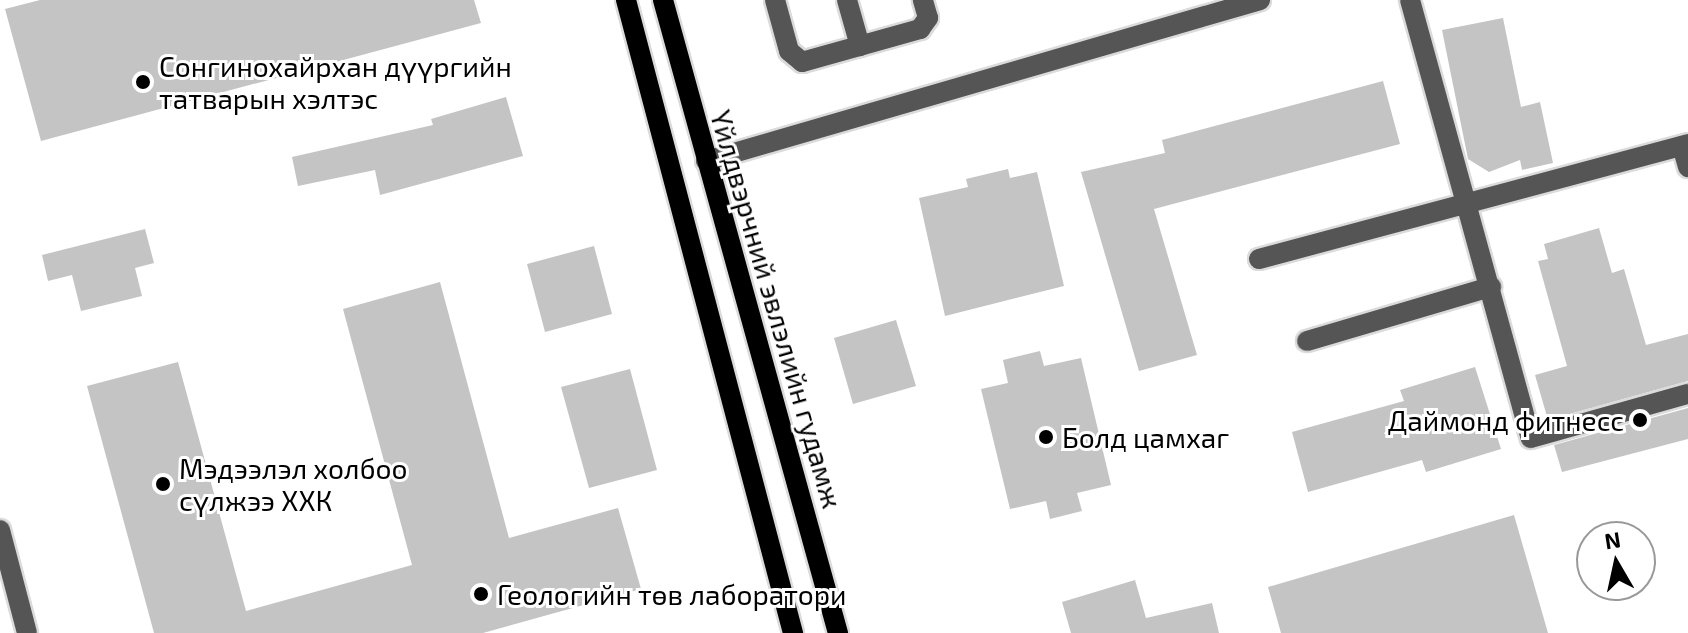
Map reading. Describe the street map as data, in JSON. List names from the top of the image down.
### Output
{
  "streets": {
    "main road": ["Үйлдвэрчний эвлэлийн гудамж"]
  },
  "places": [
    "Сонгинохайрхан дүүргийн татварын хэлтэс",
    "Даймонд фитнесс",
    "Болд цамхаг",
    "Мэдээлэл холбоо сүлжээ ХХК",
    "Геологийн төв лаборатори"
  ],
  "north": "top"
}
